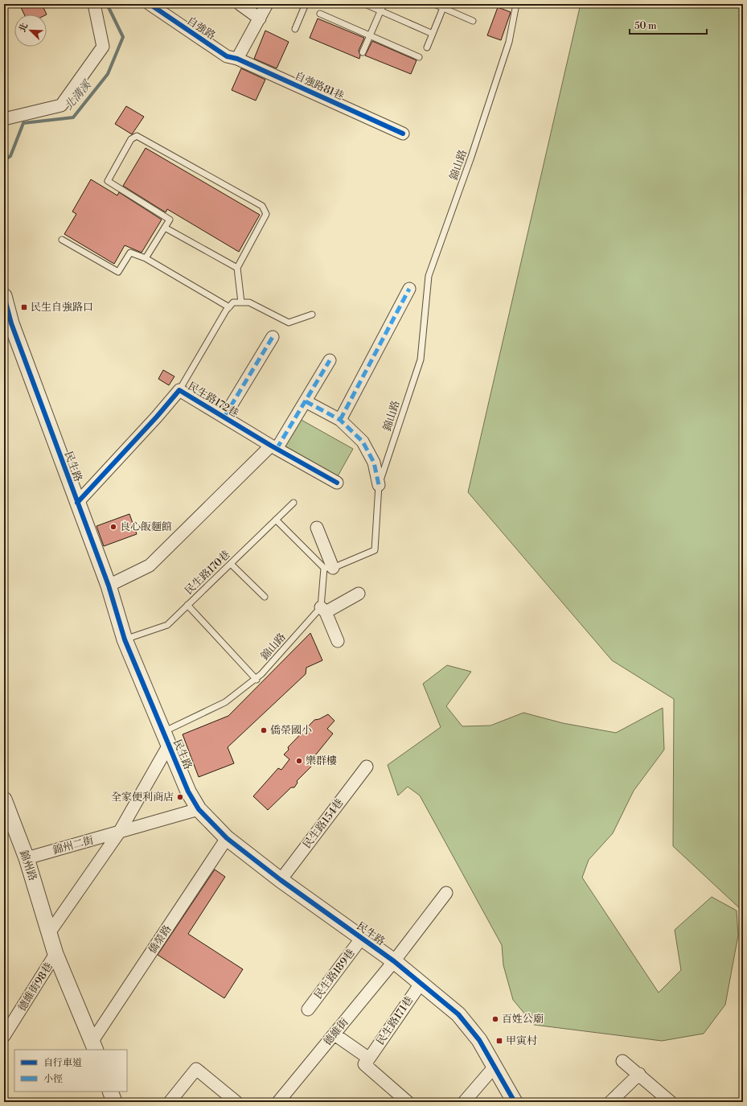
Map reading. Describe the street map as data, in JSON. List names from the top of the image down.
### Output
{
  "streets": {
    "street": [
      "自強路",
      "自強路81巷",
      "民生路172巷",
      "民生路",
      "民生路154巷",
      "錦州二街",
      "錦州路",
      "僑榮路",
      "民生路189巷",
      "德維街98巷",
      "民生路171巷",
      "德維街"
    ],
    "lane": ["錦山路", "民生路170巷"]
  },
  "crossings": [
    ["自強路", "自強路81巷"],
    ["錦山路", "民生路"],
    ["民生路172巷", "民生路"],
    ["民生路", "民生路170巷"],
    ["民生路", "民生路154巷"],
    ["民生路", "僑榮路"],
    ["民生路", "民生路189巷"],
    ["民生路", "民生路171巷"],
    ["民生路", "德維街"],
    ["錦州二街", "錦州路"],
    ["錦州路", "僑榮路"],
    ["錦州路", "德維街98巷"]
  ],
  "water": ["北溝溪"],
  "places": {
    "transit": ["民生自強路口", "甲寅村"],
    "other": [
      "良心飯麵館",
      "僑榮國小",
      "樂群樓",
      "全家便利商店",
      "百姓公廟"
    ]
  },
  "legend": ["自行車道", "小徑"],
  "scale_bar": "50 m",
  "north": "top left"
}
